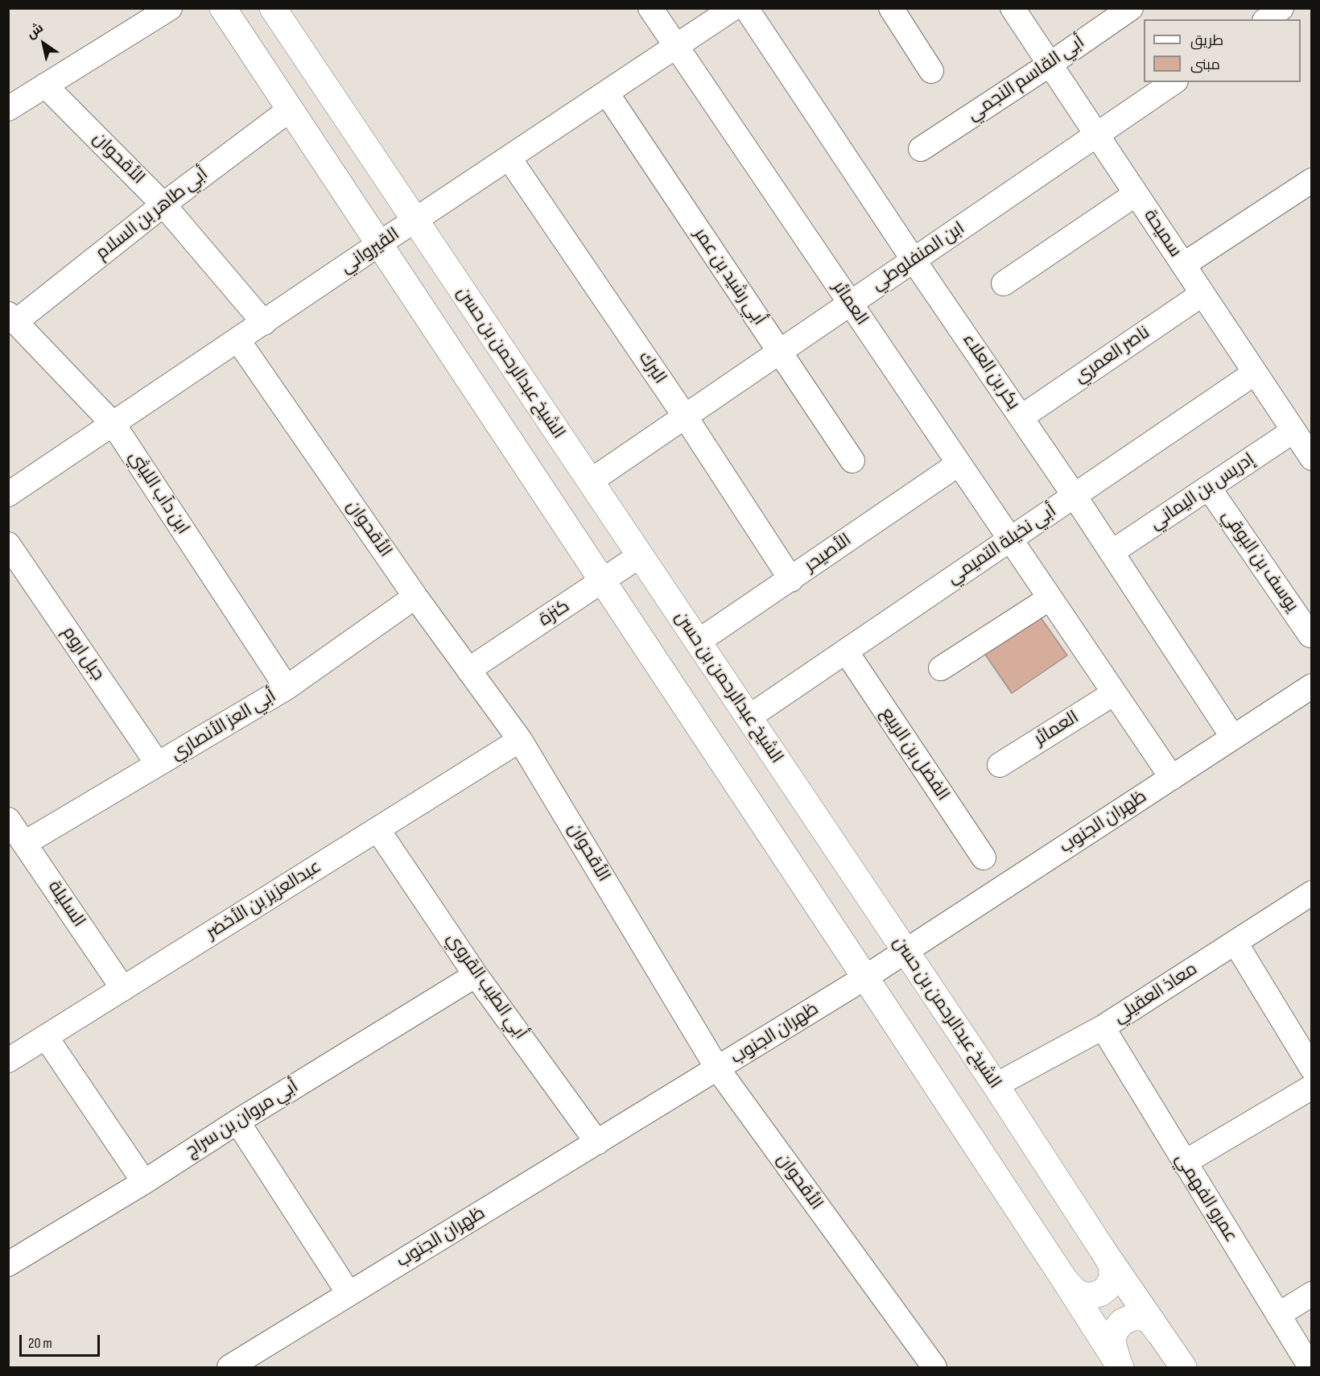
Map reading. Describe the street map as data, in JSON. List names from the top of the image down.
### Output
{
  "streets": {
    "street": [
      "أبي القاسم النجمي",
      "الأقحوان",
      "أبي طاهر بن السلام",
      "سميحة",
      "القيرواني",
      "ابن المنفلوطي",
      "أبي رشيد بن عمر",
      "العمائر",
      "ناصر العمري",
      "الشيخ عبدالرحمن بن حسن",
      "البرك",
      "بكر بن العلاء",
      "إدريس بن اليماني",
      "ابن دآب الليثي",
      "أبي نخيلة التميمي",
      "الأصيحر",
      "يوسف بن البوقي",
      "كنزة",
      "جبل اروم",
      "أبي العز الأنصاري",
      "الفضل بن الربيع",
      "ظهران الجنوب",
      "عبدالعزيز بن الأخضر",
      "السليلة",
      "أبي الطيب القروي",
      "معاذ العقيلي",
      "أبي مروان بن سراج",
      "عمرو الفهمي"
    ]
  },
  "crossings": [
    ["أبي القاسم النجمي", "سميحة"],
    ["الأقحوان", "أبي طاهر بن السلام"],
    ["الأقحوان", "القيرواني"],
    ["الأقحوان", "كنزة"],
    ["الأقحوان", "أبي العز الأنصاري"],
    ["الأقحوان", "ظهران الجنوب"],
    ["الأقحوان", "عبدالعزيز بن الأخضر"],
    ["أبي طاهر بن السلام", "ابن دآب الليثي"],
    ["سميحة", "ابن المنفلوطي"],
    ["سميحة", "ناصر العمري"],
    ["سميحة", "إدريس بن اليماني"],
    ["سميحة", "أبي نخيلة التميمي"],
    ["القيرواني", "أبي رشيد بن عمر"],
    ["القيرواني", "العمائر"],
    ["القيرواني", "الشيخ عبدالرحمن بن حسن"],
    ["القيرواني", "البرك"],
    ["القيرواني", "ابن دآب الليثي"],
    ["ابن المنفلوطي", "أبي رشيد بن عمر"],
    ["ابن المنفلوطي", "العمائر"],
    ["ابن المنفلوطي", "الشيخ عبدالرحمن بن حسن"],
    ["ابن المنفلوطي", "البرك"],
    ["ابن المنفلوطي", "بكر بن العلاء"],
    ["العمائر", "أبي نخيلة التميمي"],
    ["العمائر", "الأصيحر"],
    ["العمائر", "ظهران الجنوب"],
    ["ناصر العمري", "بكر بن العلاء"],
    ["الشيخ عبدالرحمن بن حسن", "أبي نخيلة التميمي"],
    ["الشيخ عبدالرحمن بن حسن", "الأصيحر"],
    ["الشيخ عبدالرحمن بن حسن", "كنزة"],
    ["الشيخ عبدالرحمن بن حسن", "ظهران الجنوب"],
    ["الشيخ عبدالرحمن بن حسن", "معاذ العقيلي"],
    ["البرك", "الأصيحر"],
    ["بكر بن العلاء", "إدريس بن اليماني"],
    ["بكر بن العلاء", "أبي نخيلة التميمي"],
    ["بكر بن العلاء", "ظهران الجنوب"],
    ["إدريس بن اليماني", "يوسف بن البوقي"],
    ["ابن دآب الليثي", "أبي العز الأنصاري"],
    ["أبي نخيلة التميمي", "الفضل بن الربيع"],
    ["جبل اروم", "أبي العز الأنصاري"],
    ["أبي العز الأنصاري", "السليلة"],
    ["ظهران الجنوب", "أبي الطيب القروي"],
    ["عبدالعزيز بن الأخضر", "السليلة"],
    ["عبدالعزيز بن الأخضر", "أبي الطيب القروي"],
    ["أبي الطيب القروي", "أبي مروان بن سراج"],
    ["معاذ العقيلي", "عمرو الفهمي"]
  ],
  "legend": ["طريق", "مبنى"],
  "scale_bar": "20 m",
  "north": "top left"
}
